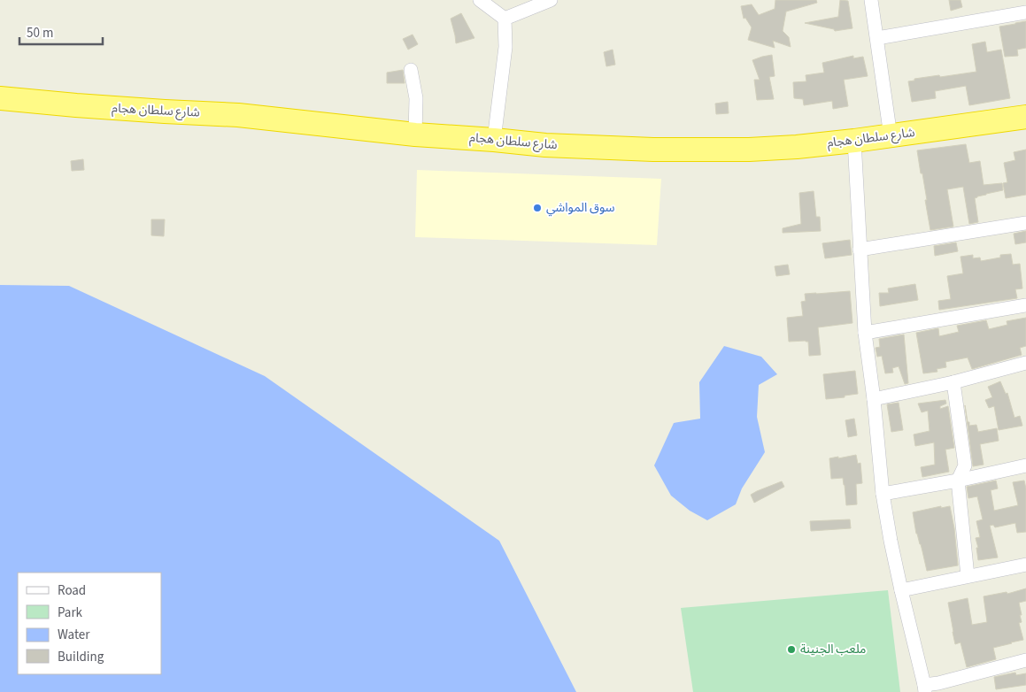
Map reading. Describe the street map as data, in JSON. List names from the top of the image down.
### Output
{
  "streets": {
    "highway": ["شارع سلطان هجام"]
  },
  "places": ["سوق المواشي", "ملعب الجنينة"],
  "legend": [
    "Road",
    "Park",
    "Water",
    "Building"
  ],
  "scale_bar": "50 m"
}
